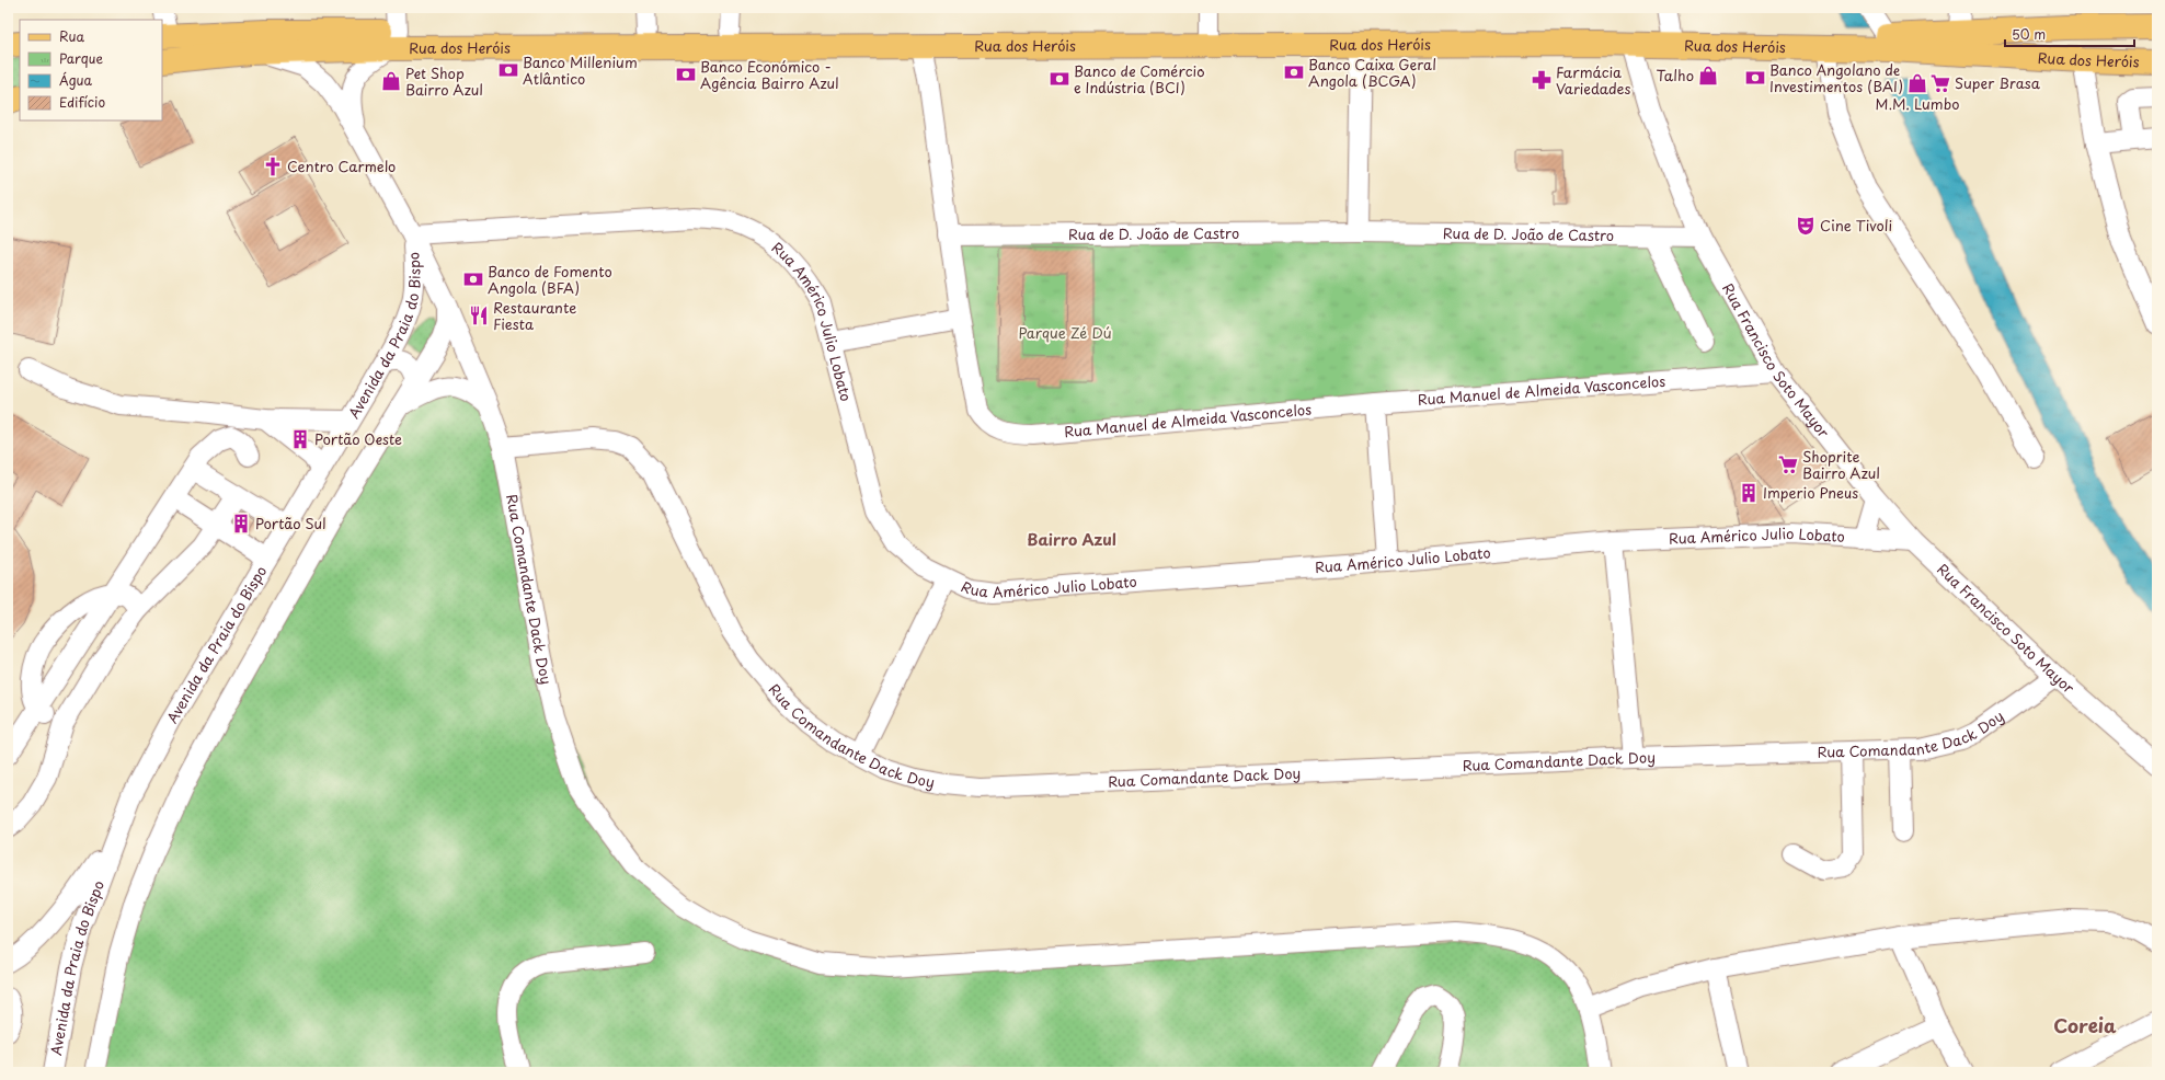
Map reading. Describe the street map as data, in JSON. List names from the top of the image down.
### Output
{
  "streets": {
    "main road": ["Rua dos Heróis"],
    "street": [
      "Rua de D. João de Castro",
      "Rua Américo Julio Lobato",
      "Avenida da Praia do Bispo",
      "Rua Francisco Soto Mayor",
      "Rua Manuel de Almeida Vasconcelos",
      "Rua Comandante Dack Doy"
    ]
  },
  "crossings": [
    ["Rua dos Heróis", "Rua Francisco Soto Mayor"],
    ["Rua dos Heróis", "Rua Manuel de Almeida Vasconcelos"],
    ["Rua dos Heróis", "Rua Comandante Dack Doy"],
    ["Rua de D. João de Castro", "Rua Francisco Soto Mayor"],
    ["Rua de D. João de Castro", "Rua Manuel de Almeida Vasconcelos"],
    ["Rua Américo Julio Lobato", "Avenida da Praia do Bispo"],
    ["Rua Américo Julio Lobato", "Rua Francisco Soto Mayor"],
    ["Rua Américo Julio Lobato", "Rua Comandante Dack Doy"],
    ["Avenida da Praia do Bispo", "Rua Comandante Dack Doy"],
    ["Rua Francisco Soto Mayor", "Rua Manuel de Almeida Vasconcelos"],
    ["Rua Francisco Soto Mayor", "Rua Comandante Dack Doy"]
  ],
  "districts": ["Bairro Azul", "Coreia"],
  "parks": ["Parque Zé Dú"],
  "places": {
    "bank": [
      "Banco Millenium Atlântico",
      "Banco Caixa Geral Angola (BCGA)",
      "Banco Económico - Agência Bairro Azul",
      "Banco Angolano de Investimentos (BAI)",
      "Banco de Comércio e Indústria (BCI)",
      "Banco de Fomento Angola (BFA)"
    ],
    "shop": ["Talho", "Pet Shop Bairro Azul", "M.M. Lumbo"],
    "pharmacy": ["Farmácia Variedades"],
    "supermarket": ["Super Brasa", "Shoprite Bairro Azul"],
    "church": ["Centro Carmelo"],
    "theatre": ["Cine Tivoli"],
    "restaurant": ["Restaurante Fiesta"],
    "building": ["Portão Oeste", "Imperio Pneus", "Portão Sul"]
  },
  "legend": [
    "Rua",
    "Parque",
    "Água",
    "Edifício"
  ],
  "scale_bar": "50 m"
}
